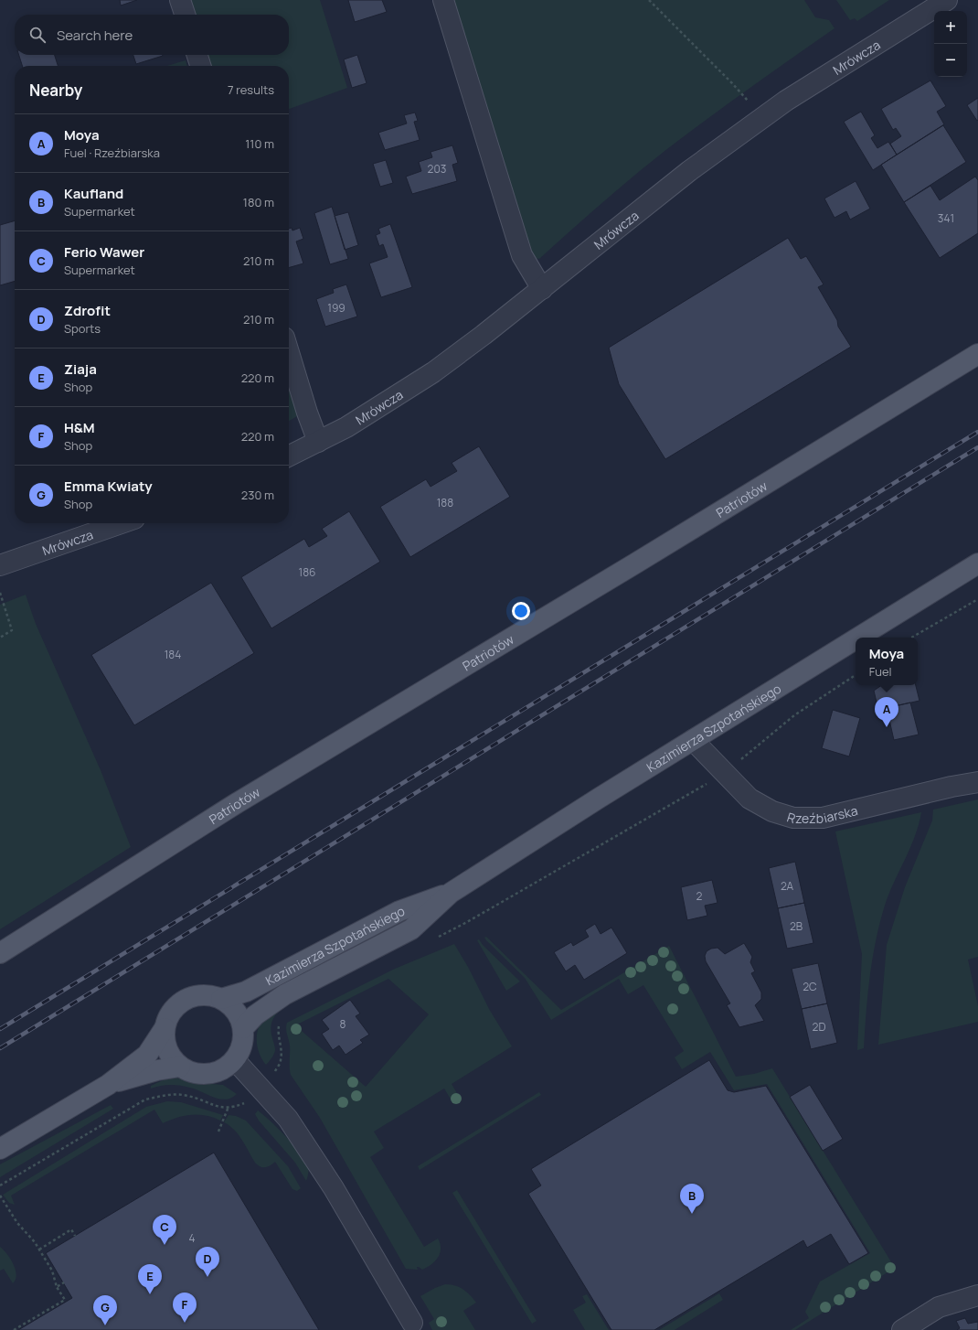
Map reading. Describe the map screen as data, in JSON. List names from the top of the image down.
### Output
{
  "streets": {
    "main road": ["Patriotów", "Kazimierza Szpotańskiego"],
    "street": ["Mrówcza", "Rzeźbiarska"]
  },
  "crossings": [
    ["Kazimierza Szpotańskiego", "Rzeźbiarska"]
  ],
  "house_numbers": [
    "203",
    "341",
    "199",
    "188",
    "186",
    "184",
    "2A",
    "2",
    "2B",
    "2C",
    "8",
    "2D",
    "4"
  ],
  "page": {
    "map_buttons": ["+", "−"],
    "search": "Search here",
    "heading": ["Nearby", "7 results"],
    "list": [
      {
        "mark": "A",
        "name": "Moya",
        "note": "Fuel · Rzeźbiarska",
        "value": "110 m"
      },
      {
        "mark": "B",
        "name": "Kaufland",
        "note": "Supermarket",
        "value": "180 m"
      },
      {
        "mark": "C",
        "name": "Ferio Wawer",
        "note": "Supermarket",
        "value": "210 m"
      },
      {
        "mark": "D",
        "name": "Zdrofit",
        "note": "Sports",
        "value": "210 m"
      },
      {
        "mark": "E",
        "name": "Ziaja",
        "note": "Shop",
        "value": "220 m"
      },
      {
        "mark": "F",
        "name": "H&M",
        "note": "Shop",
        "value": "220 m"
      },
      {
        "mark": "G",
        "name": "Emma Kwiaty",
        "note": "Shop",
        "value": "230 m"
      }
    ],
    "popup": ["Moya", "Fuel"],
    "pins": [
      "A",
      "B",
      "C",
      "D",
      "E",
      "F",
      "G"
    ]
  }
}
